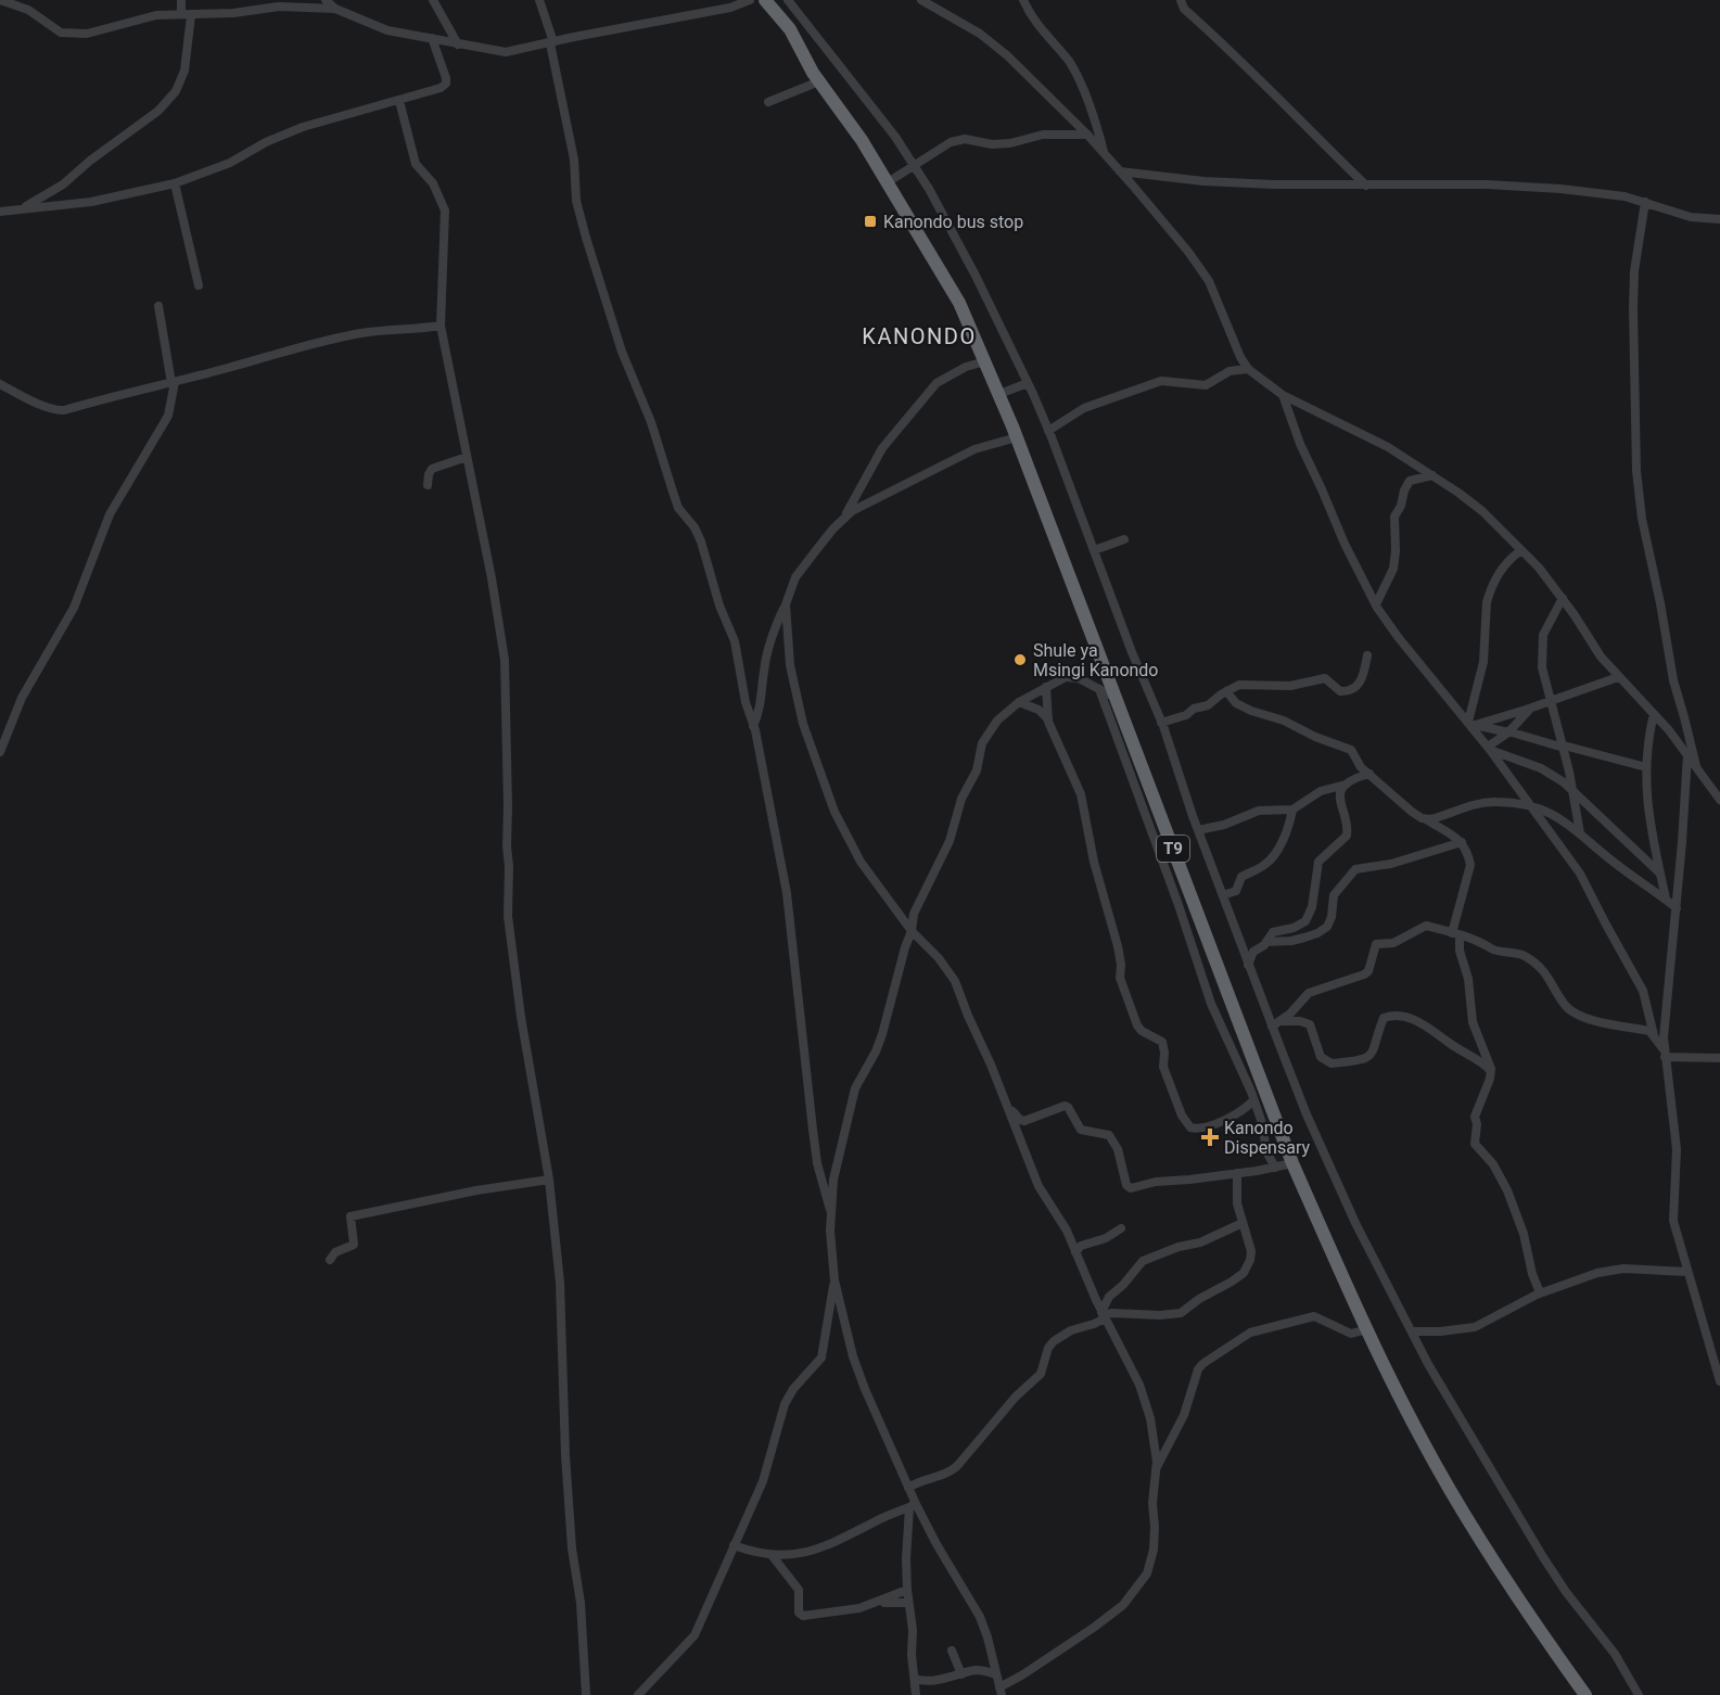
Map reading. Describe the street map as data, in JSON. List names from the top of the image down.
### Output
{
  "streets": {
    "highway": ["T9"]
  },
  "districts": ["KANONDO"],
  "places": {
    "transit": ["Kanondo bus stop"],
    "other": ["Shule ya Msingi Kanondo"],
    "health": ["Kanondo Dispensary"]
  }
}
